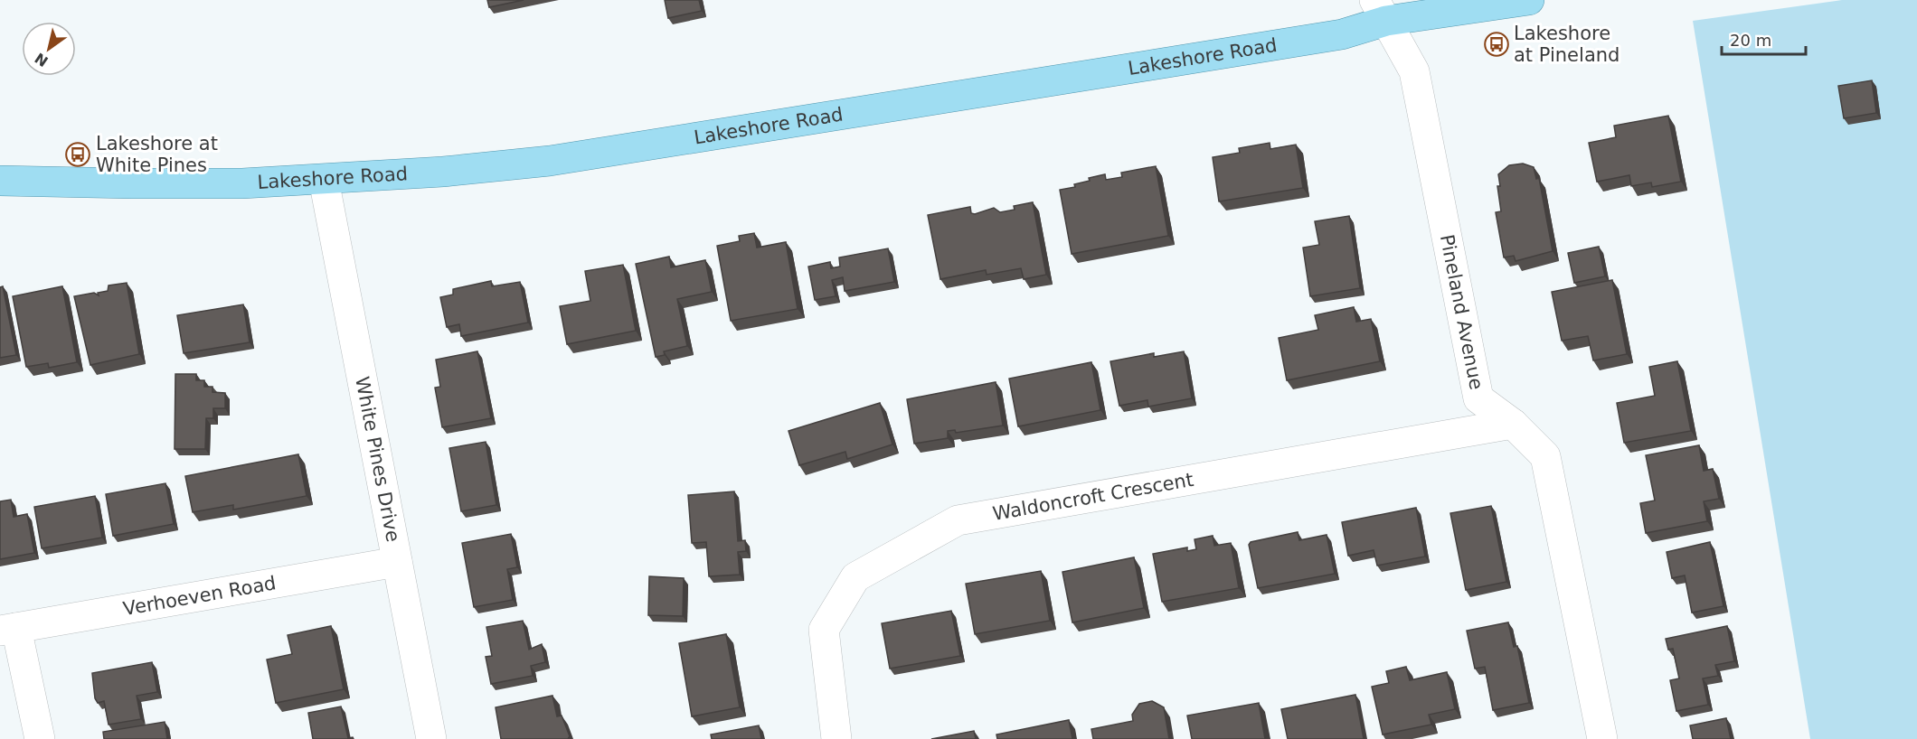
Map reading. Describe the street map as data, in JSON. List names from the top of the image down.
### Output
{
  "streets": {
    "main road": ["Lakeshore Road"],
    "street": [
      "Pineland Avenue",
      "White Pines Drive",
      "Waldoncroft Crescent",
      "Verhoeven Road"
    ]
  },
  "crossings": [
    ["Lakeshore Road", "Pineland Avenue"],
    ["Lakeshore Road", "White Pines Drive"],
    ["Pineland Avenue", "Waldoncroft Crescent"],
    ["White Pines Drive", "Verhoeven Road"]
  ],
  "places": {
    "bus stop": ["Lakeshore at Pineland", "Lakeshore at White Pines"]
  },
  "scale_bar": "20 m",
  "north": "bottom left"
}
